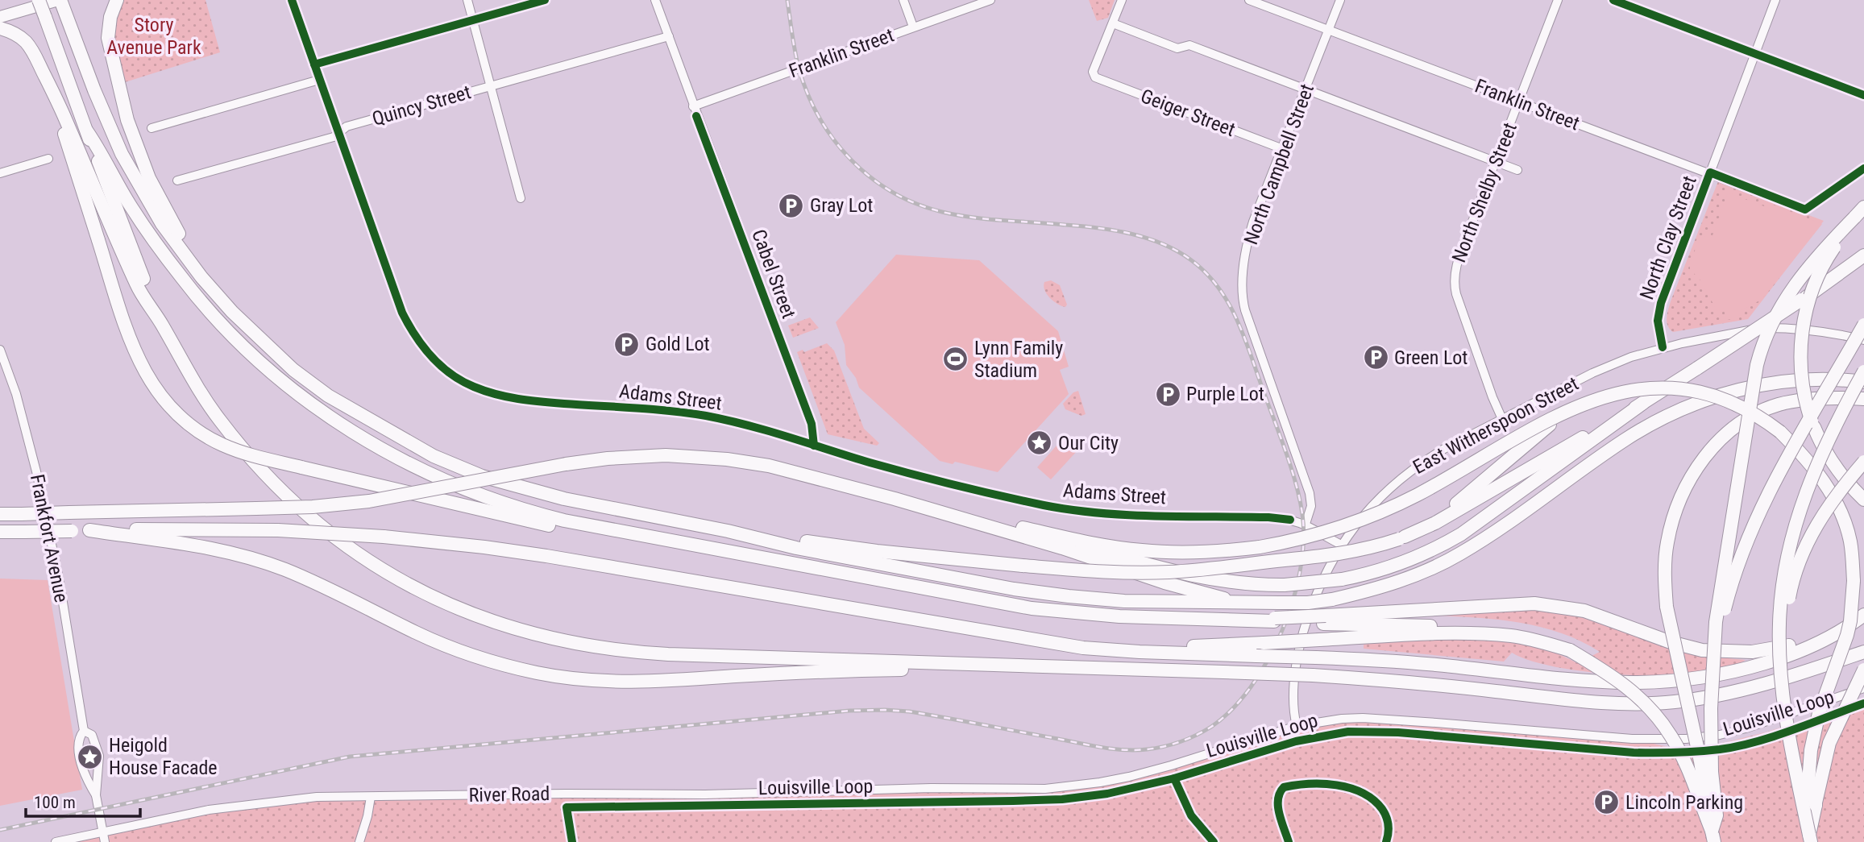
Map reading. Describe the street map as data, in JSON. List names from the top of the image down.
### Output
{
  "streets": {
    "street": [
      "Franklin Street",
      "Quincy Street",
      "Geiger Street",
      "North Campbell Street",
      "North Shelby Street",
      "North Clay Street",
      "Cabel Street",
      "Adams Street",
      "East Witherspoon Street",
      "Frankfort Avenue",
      "River Road"
    ],
    "cycle path": ["Louisville Loop"]
  },
  "crossings": [
    ["Franklin Street", "North Campbell Street"],
    ["Franklin Street", "North Shelby Street"],
    ["Franklin Street", "North Clay Street"],
    ["Franklin Street", "Cabel Street"],
    ["Quincy Street", "Cabel Street"],
    ["Quincy Street", "Adams Street"],
    ["Geiger Street", "North Campbell Street"],
    ["North Campbell Street", "Adams Street"],
    ["North Shelby Street", "East Witherspoon Street"],
    ["North Clay Street", "East Witherspoon Street"],
    ["Cabel Street", "Adams Street"],
    ["Adams Street", "East Witherspoon Street"],
    ["East Witherspoon Street", "River Road"],
    ["Frankfort Avenue", "River Road"]
  ],
  "parks": ["Story Avenue Park"],
  "places": {
    "parking": [
      "Gray Lot",
      "Gold Lot",
      "Green Lot",
      "Purple Lot",
      "Lincoln Parking"
    ],
    "sports": ["Lynn Family Stadium"],
    "place": ["Our City", "Heigold House Facade"]
  },
  "scale_bar": "100 m"
}
